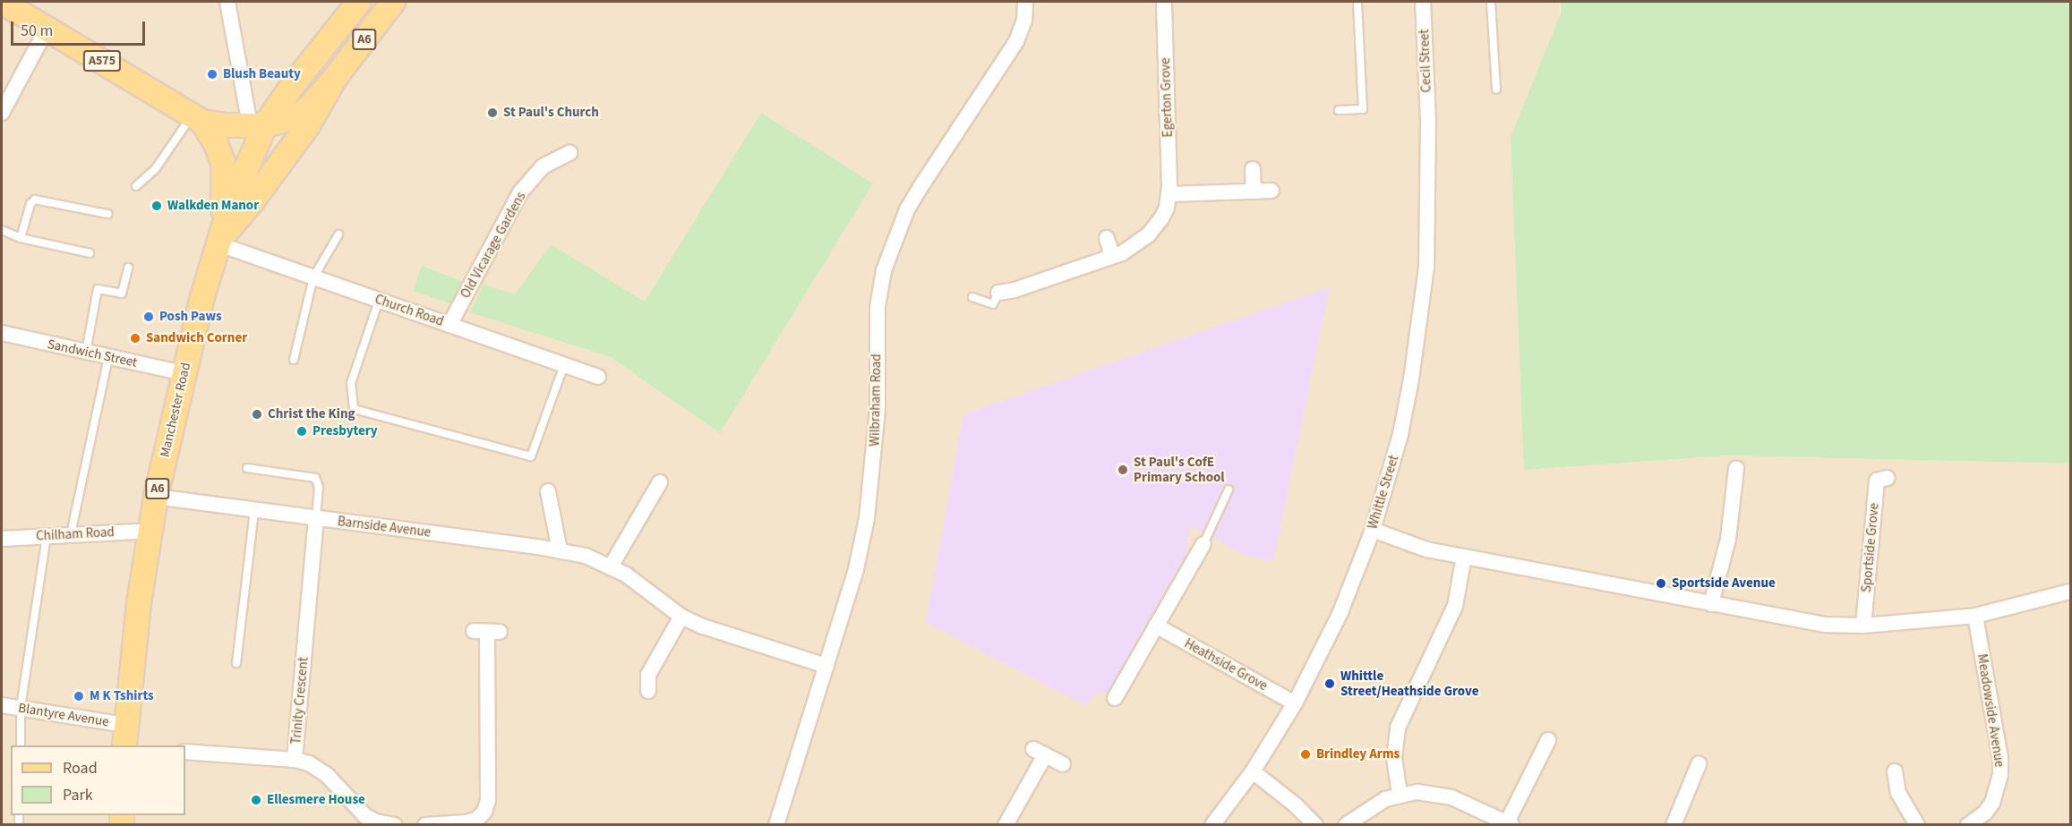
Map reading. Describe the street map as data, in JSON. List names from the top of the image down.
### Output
{
  "streets": {
    "main road": ["A6", "A575", "Manchester Road"],
    "street": [
      "Cecil Street",
      "Egerton Grove",
      "Old Vicarage Gardens",
      "Church Road",
      "Sandwich Street",
      "Wilbraham Road",
      "Whittle Street",
      "Barnside Avenue",
      "Chilham Road",
      "Sportside Grove",
      "Heathside Grove",
      "Trinity Crescent",
      "Meadowside Avenue",
      "Blantyre Avenue"
    ]
  },
  "crossings": [
    ["A575", "Church Road"],
    ["A575", "Manchester Road"],
    ["Cecil Street", "Whittle Street"],
    ["Old Vicarage Gardens", "Church Road"],
    ["Church Road", "Manchester Road"],
    ["Sandwich Street", "Manchester Road"],
    ["Wilbraham Road", "Barnside Avenue"],
    ["Manchester Road", "Barnside Avenue"],
    ["Manchester Road", "Chilham Road"],
    ["Manchester Road", "Blantyre Avenue"],
    ["Whittle Street", "Heathside Grove"],
    ["Barnside Avenue", "Trinity Crescent"]
  ],
  "places": [
    "Blush Beauty",
    "St Paul's Church",
    "Walkden Manor",
    "Posh Paws",
    "Sandwich Corner",
    "Christ the King",
    "Presbytery",
    "St Paul's CofE Primary School",
    "Sportside Avenue",
    "Whittle Street/Heathside Grove",
    "M K Tshirts",
    "Brindley Arms",
    "Ellesmere House"
  ],
  "legend": ["Road", "Park"],
  "scale_bar": "50 m"
}
